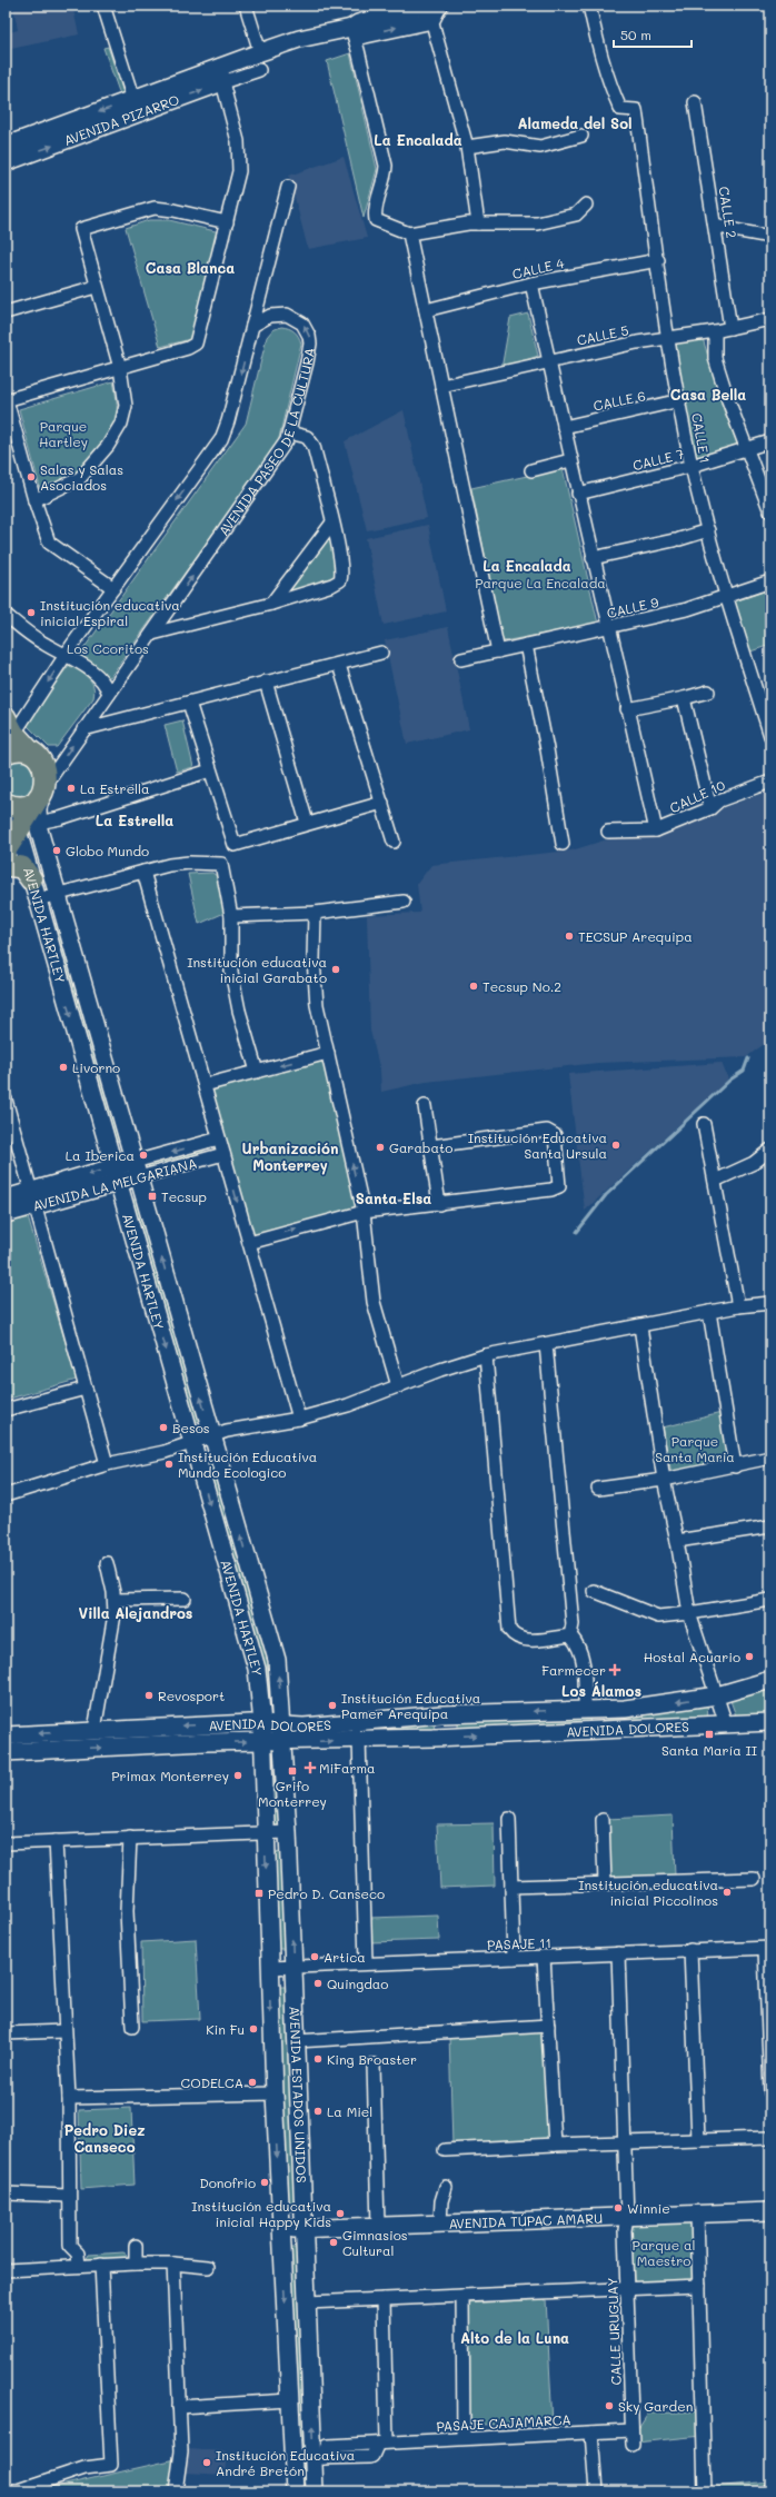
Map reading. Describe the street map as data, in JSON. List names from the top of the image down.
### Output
{
  "streets": {
    "highway": ["AVENIDA PASEO DE LA CULTURA"],
    "main road": [
      "AVENIDA PIZARRO",
      "AVENIDA HARTLEY",
      "AVENIDA LA MELGARIANA",
      "AVENIDA DOLORES",
      "AVENIDA ESTADOS UNIDOS",
      "AVENIDA TÚPAC AMARU"
    ],
    "street": [
      "CALLE 2",
      "CALLE 4",
      "CALLE 5",
      "CALLE 6",
      "CALLE 1",
      "CALLE 7",
      "CALLE 9",
      "CALLE 10",
      "PASAJE 11",
      "CALLE URUGUAY",
      "PASAJE CAJAMARCA"
    ]
  },
  "crossings": [
    ["CALLE 2", "CALLE 5"],
    ["CALLE 4", "CALLE 1"],
    ["CALLE 5", "CALLE 1"],
    ["CALLE 6", "CALLE 1"],
    ["CALLE 1", "CALLE 7"],
    ["CALLE 1", "CALLE 9"],
    ["AVENIDA PASEO DE LA CULTURA", "AVENIDA HARTLEY"],
    ["AVENIDA HARTLEY", "AVENIDA LA MELGARIANA"],
    ["AVENIDA HARTLEY", "AVENIDA DOLORES"],
    ["AVENIDA HARTLEY", "AVENIDA ESTADOS UNIDOS"],
    ["AVENIDA DOLORES", "AVENIDA ESTADOS UNIDOS"],
    ["PASAJE 11", "AVENIDA ESTADOS UNIDOS"],
    ["PASAJE 11", "CALLE URUGUAY"],
    ["AVENIDA ESTADOS UNIDOS", "AVENIDA TÚPAC AMARU"],
    ["AVENIDA TÚPAC AMARU", "CALLE URUGUAY"],
    ["CALLE URUGUAY", "PASAJE CAJAMARCA"]
  ],
  "districts": [
    "Alameda del Sol",
    "La Encalada",
    "Casa Blanca",
    "Casa Bella",
    "La Encalada",
    "La Estrella",
    "Urbanización Monterrey",
    "Santa Elsa",
    "Villa Alejandros",
    "Los Álamos",
    "Pedro Diez Canseco",
    "Alto de la Luna"
  ],
  "parks": [
    "Parque Hartley",
    "Parque La Encalada",
    "Los Ccoritos",
    "Parque Santa Maria",
    "Parque al Maestro"
  ],
  "places": {
    "other": [
      "Salas y Salas Asociados",
      "Institución educativa inicial Espiral",
      "La Estrella",
      "Globo Mundo",
      "TECSUP Arequipa",
      "Institución educativa inicial Garabato",
      "Tecsup No.2",
      "Livorno",
      "Institución Educativa Santa Ursula",
      "Garabato",
      "La Iberica",
      "Besos",
      "Institución Educativa Mundo Ecologico",
      "Hostal Acuario",
      "Revosport",
      "Institución Educativa Pamer Arequipa",
      "Primax Monterrey",
      "Institución educativa inicial Piccolinos",
      "Artica",
      "Quingdao",
      "Kin Fu",
      "King Broaster",
      "CODELCA",
      "La Miel",
      "Donofrio",
      "Winnie",
      "Institución educativa inicial Happy Kids",
      "Gimnasios Cultural",
      "Sky Garden",
      "Institución Educativa André Bretón"
    ],
    "transit": [
      "Tecsup",
      "Santa María II",
      "Grifo Monterrey",
      "Pedro D. Canseco"
    ],
    "health": ["Farmecer", "MiFarma"]
  },
  "scale_bar": "50 m"
}
